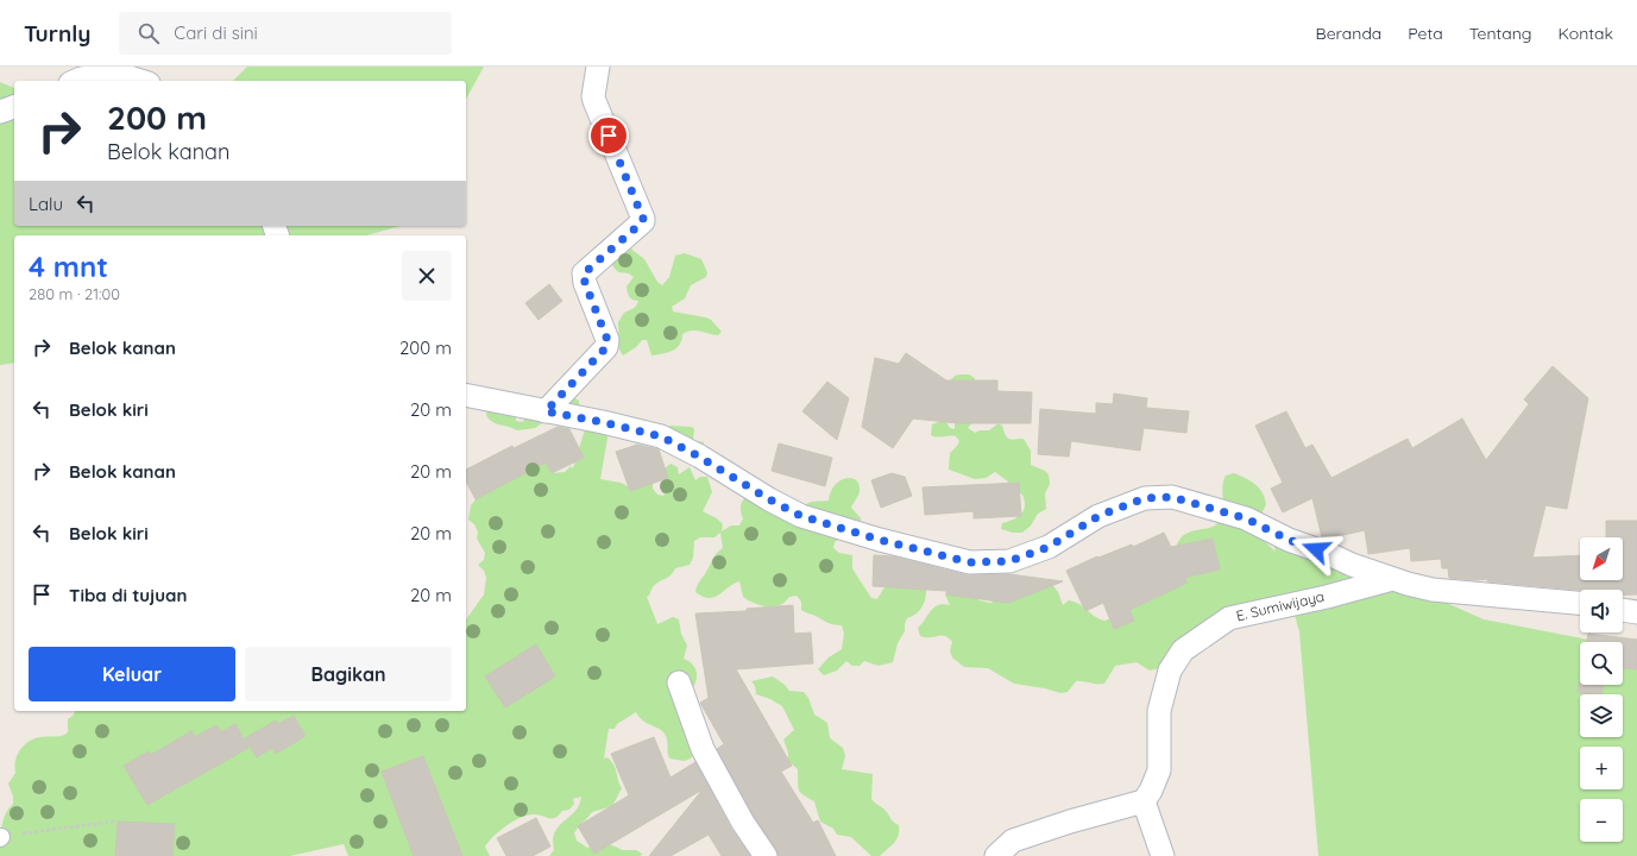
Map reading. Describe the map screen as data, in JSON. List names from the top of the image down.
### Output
{
  "streets": {
    "street": ["E. Sumiwijaya"]
  },
  "north": "bottom left",
  "page": {
    "header": "Turnly",
    "search": "Cari di sini",
    "nav": [
      "Beranda",
      "Peta",
      "Tentang",
      "Kontak"
    ],
    "turn": ["200 m", "Belok kanan"],
    "then": "Lalu",
    "heading": ["4 mnt", "280 m · 21:00"],
    "list": [
      {
        "name": "Belok kanan",
        "value": "200 m"
      },
      {
        "name": "Belok kiri",
        "value": "20 m"
      },
      {
        "name": "Belok kanan",
        "value": "20 m"
      },
      {
        "name": "Belok kiri",
        "value": "20 m"
      },
      {
        "name": "Tiba di tujuan",
        "value": "20 m"
      }
    ],
    "map_buttons": ["+", "−"],
    "buttons": ["Keluar", "Bagikan"]
  }
}
